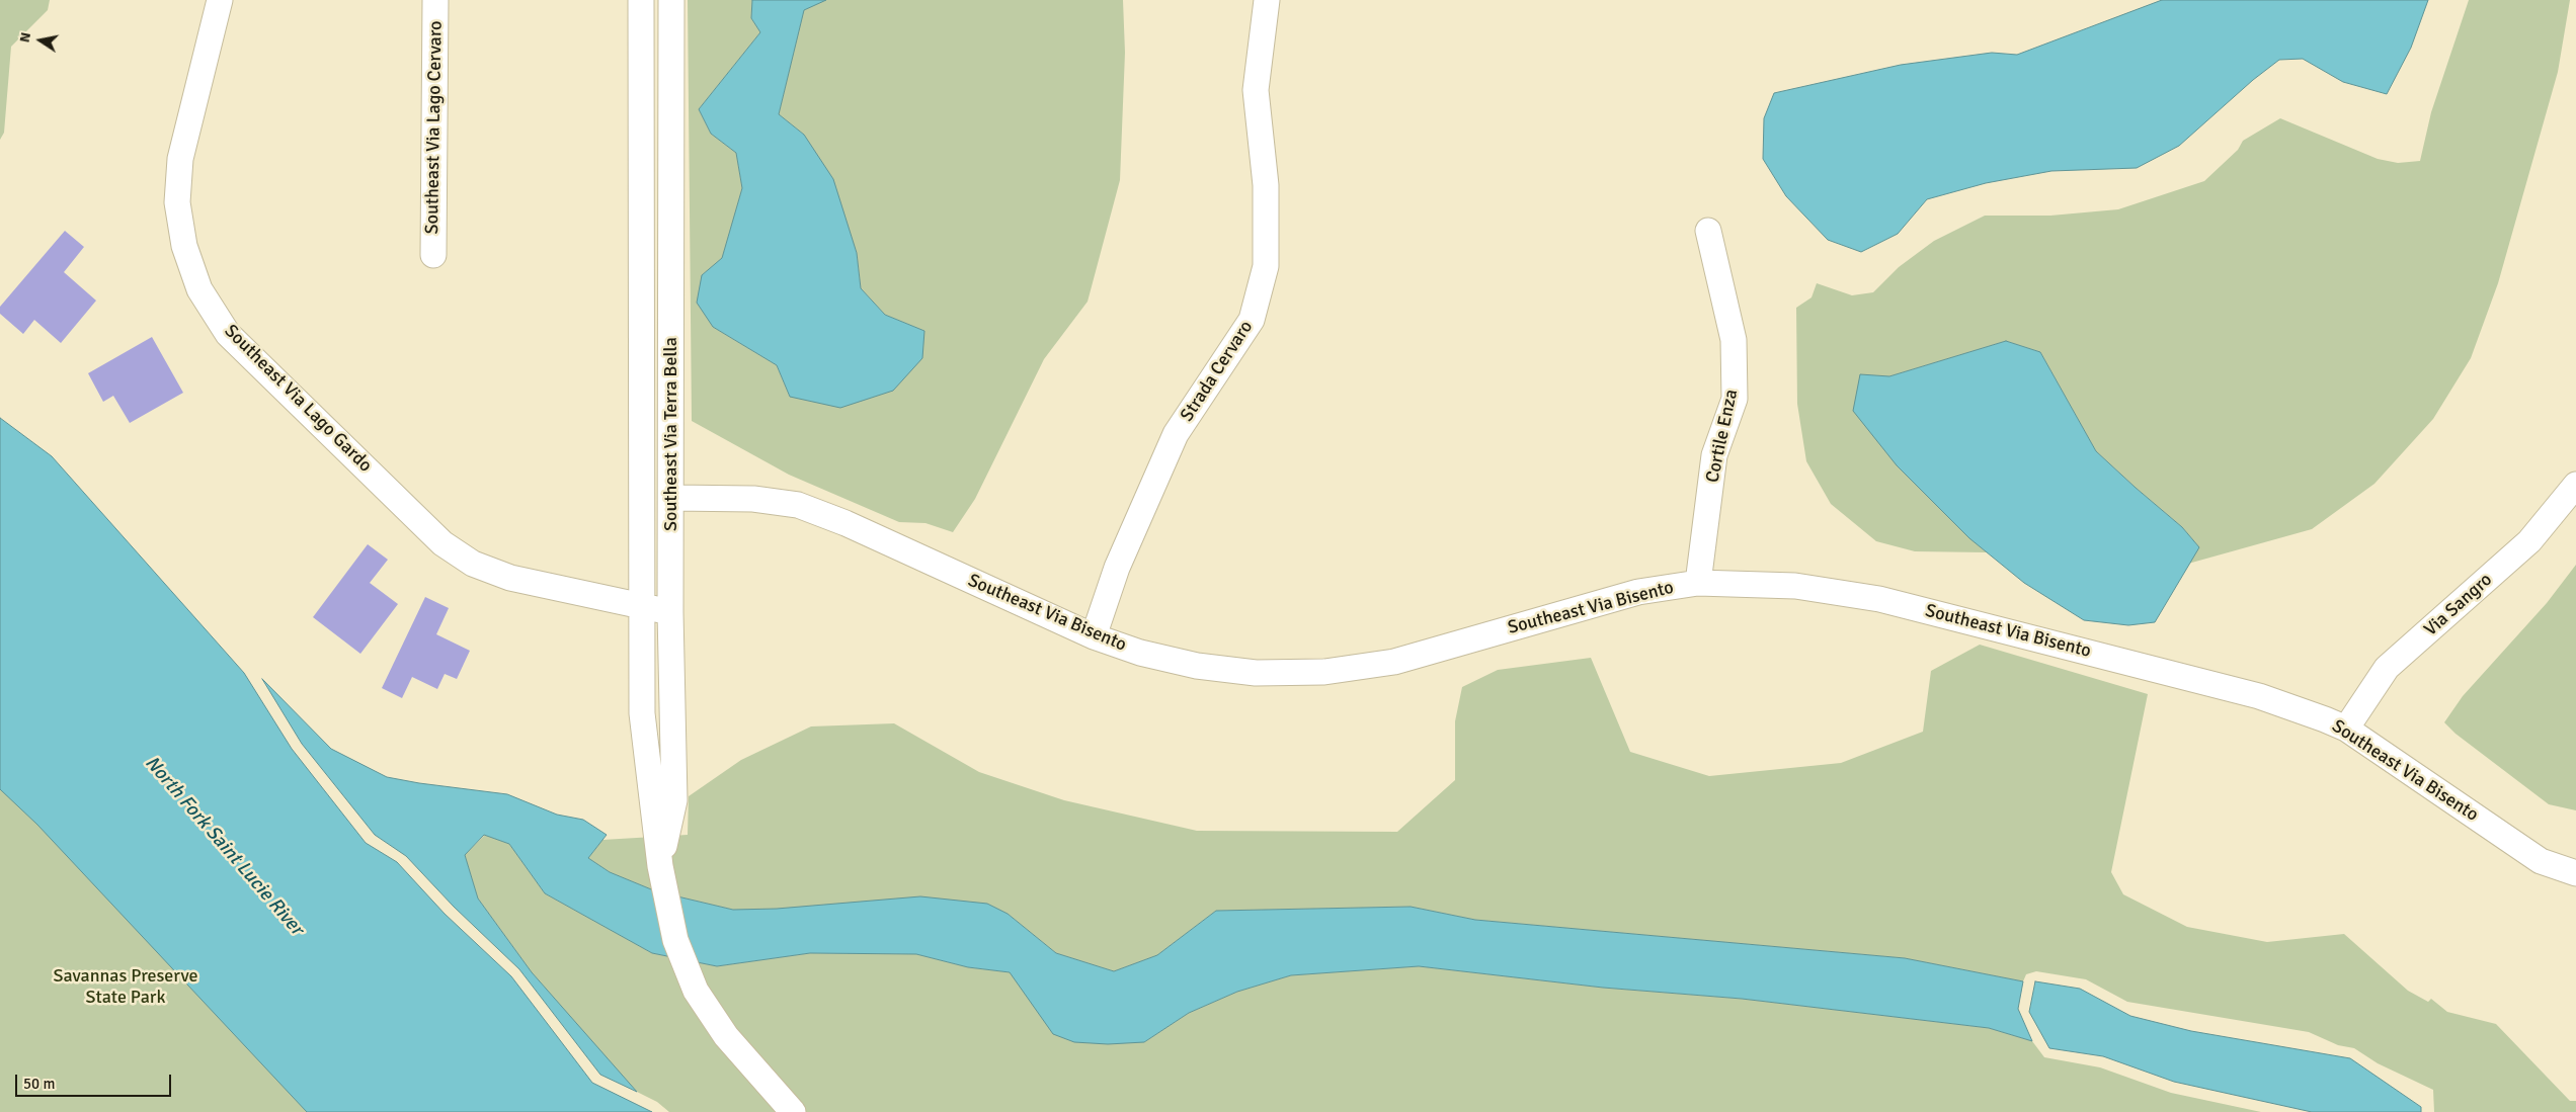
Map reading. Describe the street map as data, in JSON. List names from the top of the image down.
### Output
{
  "streets": {
    "street": [
      "Southeast Via Lago Cervaro",
      "Strada Cervaro",
      "Southeast Via Lago Gardo",
      "Southeast Via Terra Bella",
      "Cortile Enza",
      "Via Sangro",
      "Southeast Via Bisento"
    ]
  },
  "crossings": [
    ["Strada Cervaro", "Southeast Via Bisento"],
    ["Southeast Via Lago Gardo", "Southeast Via Terra Bella"],
    ["Southeast Via Terra Bella", "Southeast Via Bisento"],
    ["Cortile Enza", "Southeast Via Bisento"],
    ["Via Sangro", "Southeast Via Bisento"]
  ],
  "water": ["North Fork Saint Lucie River"],
  "parks": ["Savannas Preserve State Park"],
  "scale_bar": "50 m",
  "north": "left"
}
